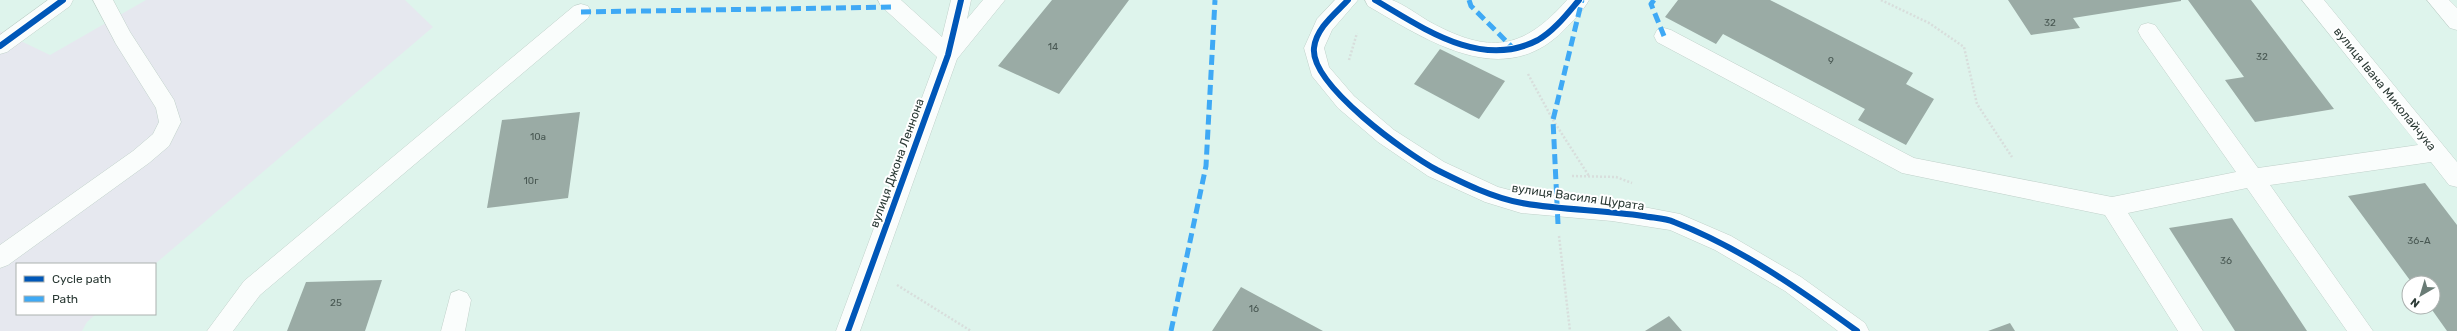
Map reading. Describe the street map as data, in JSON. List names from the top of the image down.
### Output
{
  "streets": {
    "street": ["вулиця Івана Миколайчука", "вулиця Джона Леннона", "вулиця Василя Щурата"]
  },
  "house_numbers": [
    "32",
    "14",
    "32",
    "9",
    "10а",
    "10г",
    "36-А",
    "36",
    "25",
    "16"
  ],
  "legend": ["Cycle path", "Path"],
  "north": "bottom left"
}
